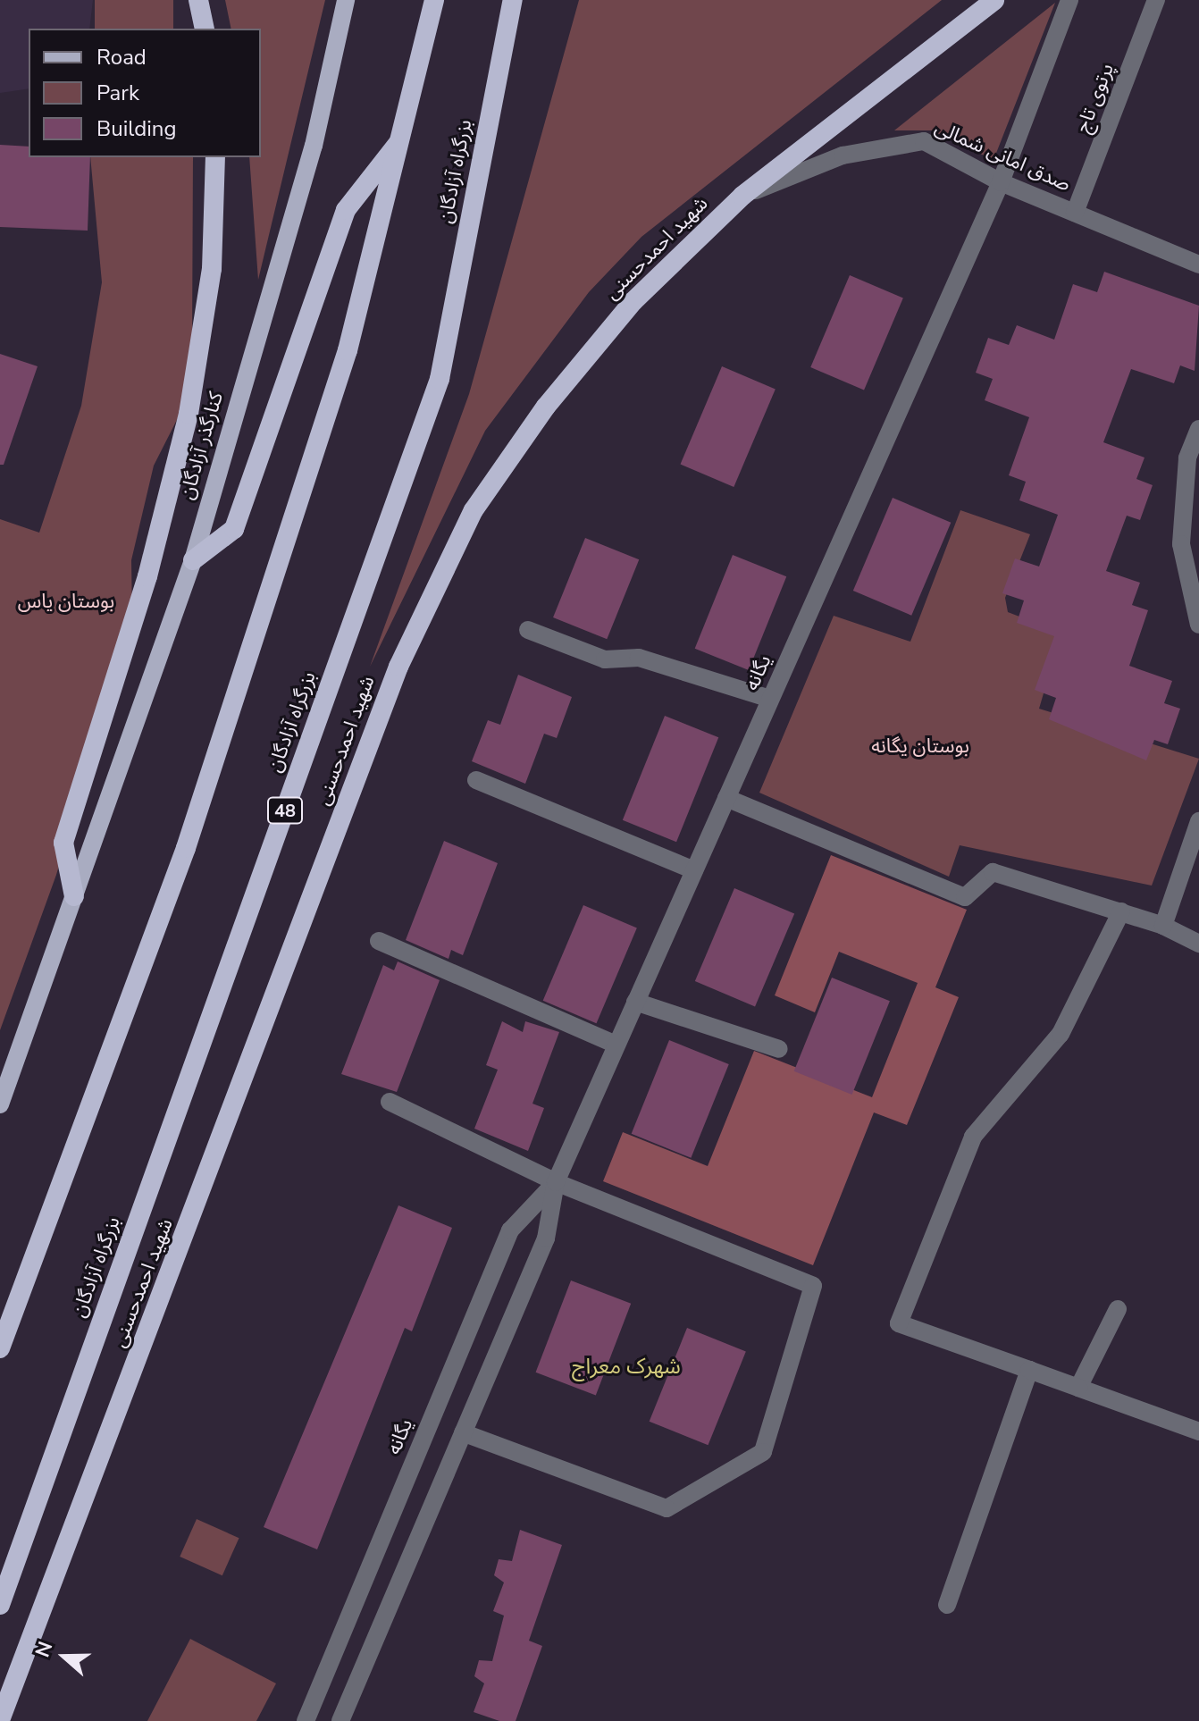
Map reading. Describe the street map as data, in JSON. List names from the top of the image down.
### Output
{
  "streets": {
    "highway": [
      "بزرگراه آزادگان",
      "شهید احمدحسنی",
      "کنارگذر آزادگان",
      "48"
    ],
    "street": ["پرتوی تاج", "صدق امانی شمالی", "یگانه"]
  },
  "crossings": [
    ["پرتوی تاج", "صدق امانی شمالی"],
    ["صدق امانی شمالی", "شهید احمدحسنی"],
    ["صدق امانی شمالی", "یگانه"]
  ],
  "districts": ["شهرک معراج"],
  "parks": ["بوستان یاس", "بوستان یگانه"],
  "legend": ["Road", "Park", "Building"],
  "north": "left"
}
